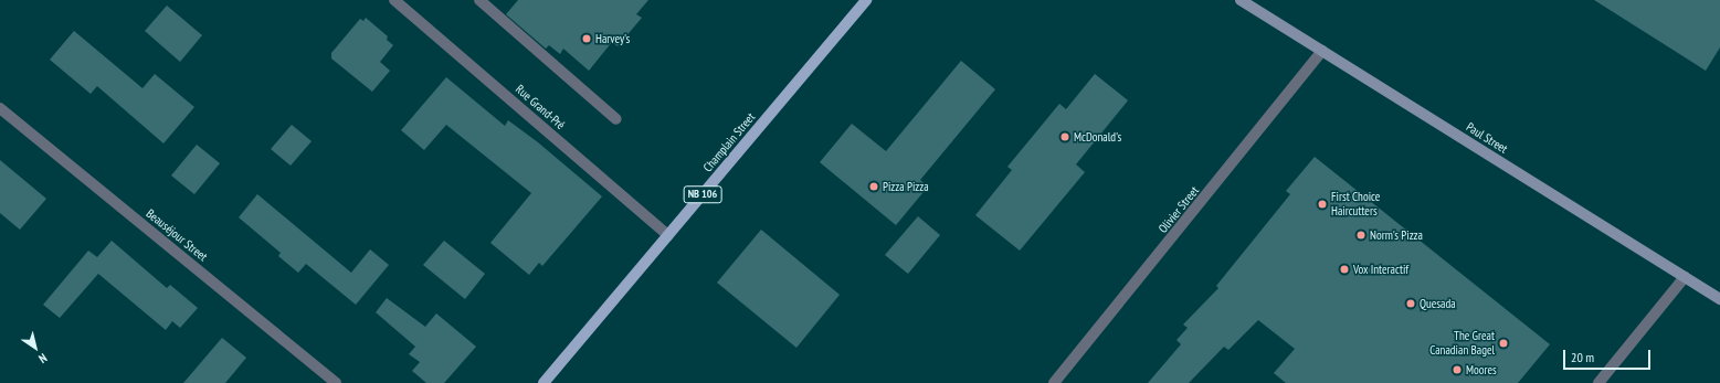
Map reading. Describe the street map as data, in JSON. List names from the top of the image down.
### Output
{
  "streets": {
    "main road": ["Paul Street", "Champlain Street", "NB 106"],
    "street": ["Rue Grand-Pré", "Olivier Street", "Beauséjour Street"]
  },
  "crossings": [
    ["Rue Grand-Pré", "Champlain Street"],
    ["Paul Street", "Olivier Street"]
  ],
  "places": [
    "Harvey's",
    "McDonald's",
    "Pizza Pizza",
    "First Choice Haircutters",
    "Norm's Pizza",
    "Vox Interactif",
    "Quesada",
    "The Great Canadian Bagel",
    "Moores"
  ],
  "scale_bar": "20 m",
  "north": "bottom right"
}
